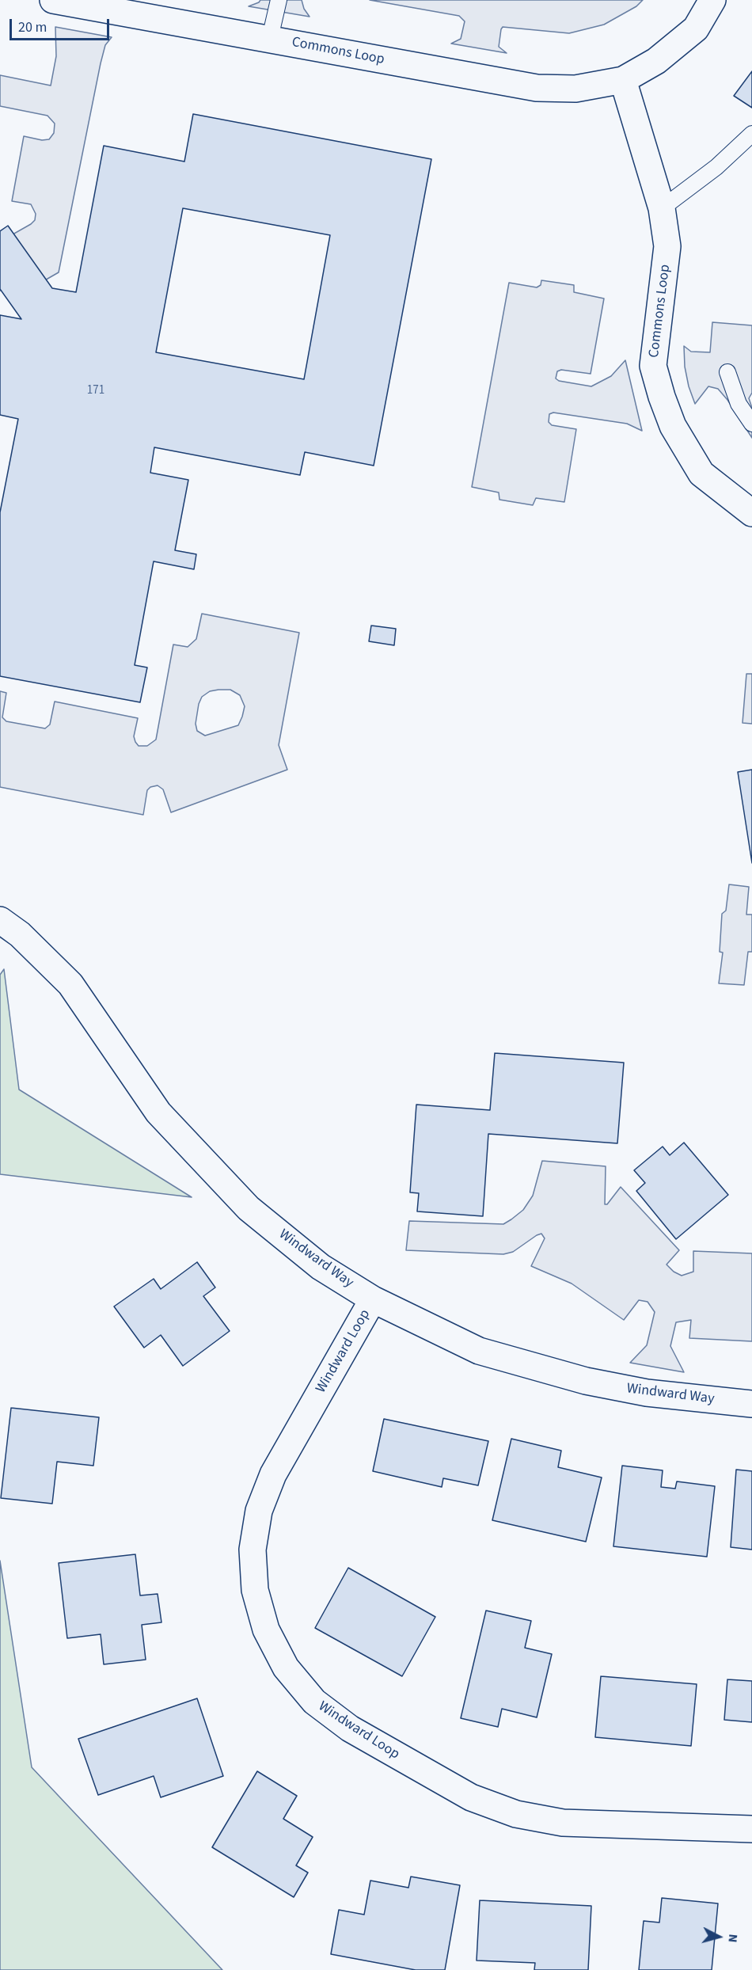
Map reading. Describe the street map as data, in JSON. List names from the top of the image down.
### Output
{
  "streets": {
    "street": ["Commons Loop", "Windward Way", "Windward Loop"]
  },
  "crossings": [
    ["Windward Way", "Windward Loop"]
  ],
  "house_numbers": ["171"],
  "scale_bar": "20 m",
  "north": "right"
}
